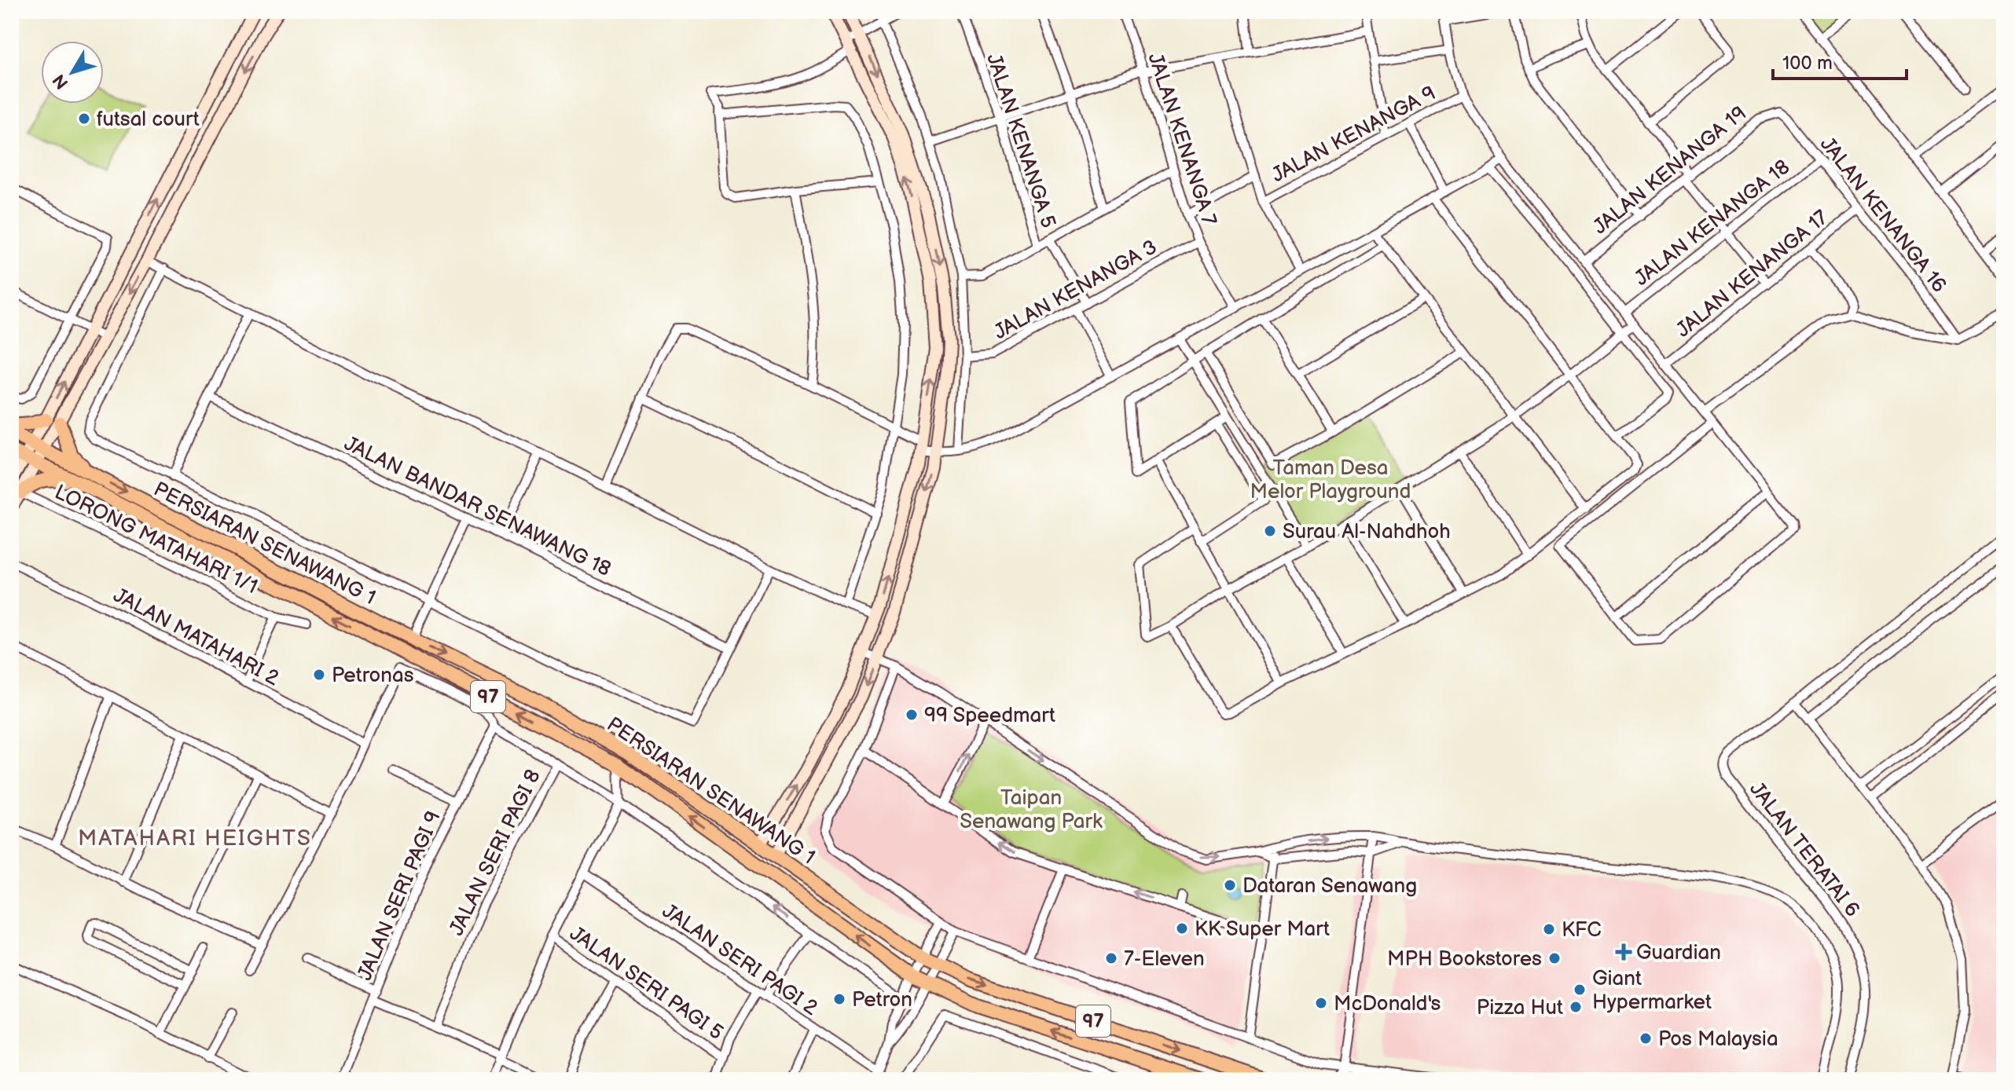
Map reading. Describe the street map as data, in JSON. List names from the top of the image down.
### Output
{
  "streets": {
    "main road": ["PERSIARAN SENAWANG 1", "97"],
    "street": [
      "JALAN KENANGA 9",
      "JALAN KENANGA 7",
      "JALAN KENANGA 5",
      "JALAN KENANGA 19",
      "JALAN KENANGA 16",
      "JALAN KENANGA 18",
      "JALAN KENANGA 17",
      "JALAN KENANGA 3",
      "JALAN BANDAR SENAWANG 18",
      "LORONG MATAHARI 1/1",
      "JALAN MATAHARI 2",
      "JALAN TERATAI 6",
      "JALAN SERI PAGI 8",
      "JALAN SERI PAGI 9",
      "JALAN SERI PAGI 2",
      "JALAN SERI PAGI 5"
    ]
  },
  "crossings": [
    ["JALAN KENANGA 7", "JALAN KENANGA 3"],
    ["JALAN KENANGA 19", "JALAN KENANGA 16"],
    ["JALAN KENANGA 16", "JALAN KENANGA 18"],
    ["JALAN KENANGA 16", "JALAN KENANGA 17"]
  ],
  "districts": ["MATAHARI HEIGHTS"],
  "parks": ["Taman Desa Melor Playground", "Taipan Senawang Park"],
  "places": {
    "other": [
      "futsal court",
      "Surau Al-Nahdhoh",
      "Petronas",
      "99 Speedmart",
      "Dataran Senawang",
      "KK Super Mart",
      "KFC",
      "7-Eleven",
      "MPH Bookstores",
      "Giant Hypermarket",
      "Petron",
      "McDonald's",
      "Pizza Hut",
      "Pos Malaysia"
    ],
    "health": ["Guardian"]
  },
  "scale_bar": "100 m",
  "north": "bottom left"
}
